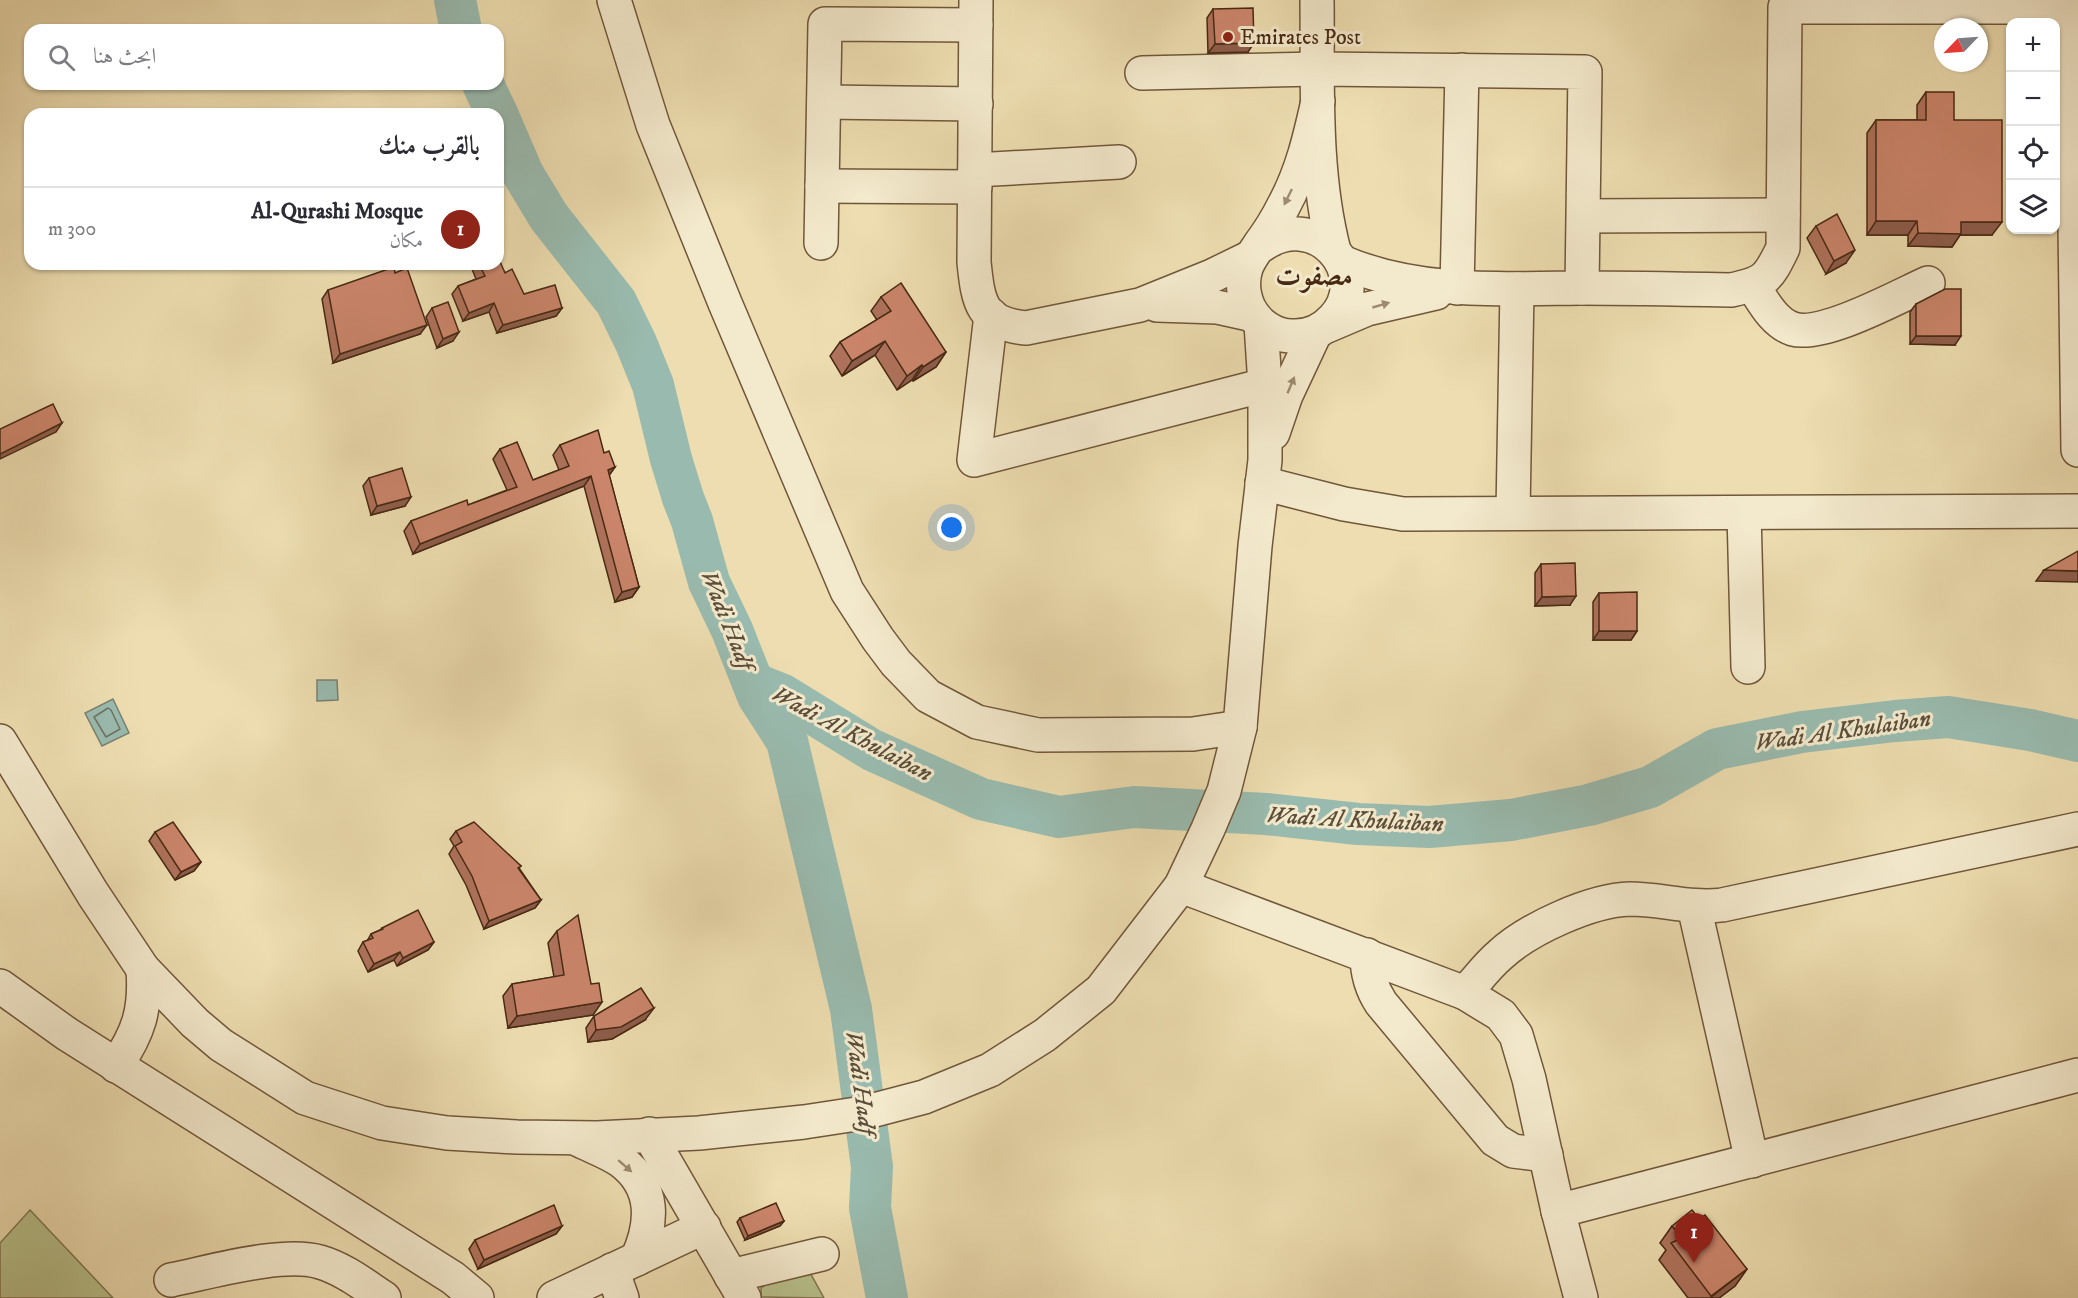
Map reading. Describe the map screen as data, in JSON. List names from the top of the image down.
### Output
{
  "districts": ["مصفوت"],
  "water": ["Wadi Hadf", "Wadi Al Khulaiban"],
  "places": ["Emirates Post"],
  "north": "bottom left",
  "page": {
    "map_buttons": ["+", "−"],
    "search": "ابحث هنا",
    "heading": "بالقرب منك",
    "list": [
      {
        "mark": "1",
        "name": "Al-Qurashi Mosque",
        "note": "مكان",
        "value": "300 m"
      }
    ],
    "pins": "1"
  }
}
